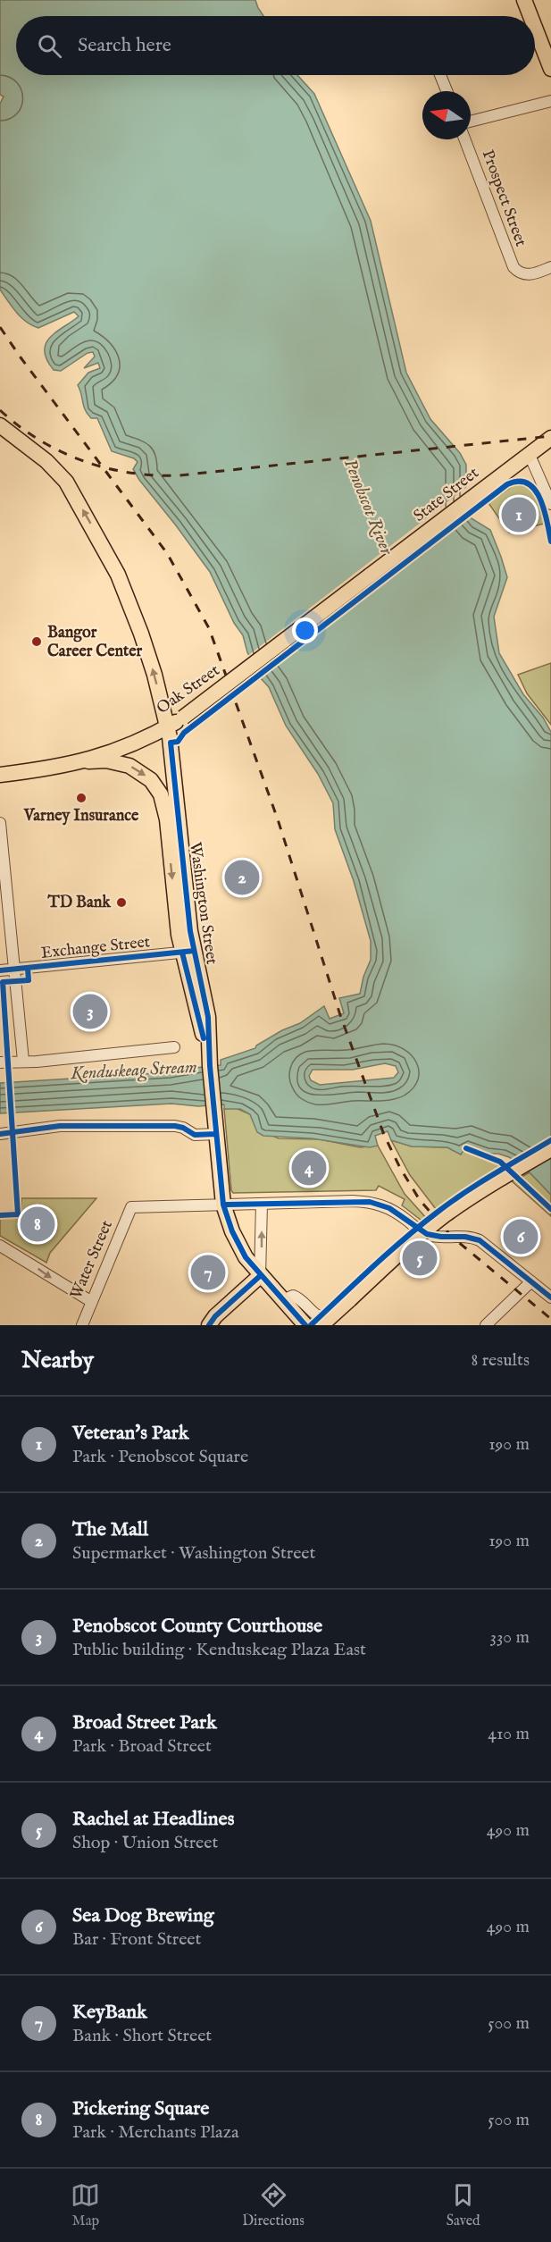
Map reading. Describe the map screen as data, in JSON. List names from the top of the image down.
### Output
{
  "streets": {
    "main road": ["State Street", "Oak Street", "Washington Street"],
    "street": ["Prospect Street", "Exchange Street", "Water Street"]
  },
  "crossings": [
    ["State Street", "Oak Street"],
    ["Oak Street", "Washington Street"],
    ["Washington Street", "Exchange Street"],
    ["Washington Street", "Water Street"]
  ],
  "water": ["Penobscot River", "Kenduskeag Stream"],
  "places": ["Bangor Career Center", "Varney Insurance", "TD Bank"],
  "north": "left",
  "page": {
    "search": "Search here",
    "pins": [
      "1",
      "2",
      "3",
      "4",
      "8",
      "6",
      "5",
      "7"
    ],
    "heading": ["Nearby", "8 results"],
    "list": [
      {
        "mark": "1",
        "name": "Veteran's Park",
        "note": "Park · Penobscot Square",
        "value": "190 m"
      },
      {
        "mark": "2",
        "name": "The Mall",
        "note": "Supermarket · Washington Street",
        "value": "190 m"
      },
      {
        "mark": "3",
        "name": "Penobscot County Courthouse",
        "note": "Public building · Kenduskeag Plaza East",
        "value": "330 m"
      },
      {
        "mark": "4",
        "name": "Broad Street Park",
        "note": "Park · Broad Street",
        "value": "410 m"
      },
      {
        "mark": "5",
        "name": "Rachel at Headlines",
        "note": "Shop · Union Street",
        "value": "490 m"
      },
      {
        "mark": "6",
        "name": "Sea Dog Brewing",
        "note": "Bar · Front Street",
        "value": "490 m"
      },
      {
        "mark": "7",
        "name": "KeyBank",
        "note": "Bank · Short Street",
        "value": "500 m"
      },
      {
        "mark": "8",
        "name": "Pickering Square",
        "note": "Park · Merchants Plaza",
        "value": "500 m"
      }
    ],
    "nav": ["Map", "Directions", "Saved"]
  }
}
